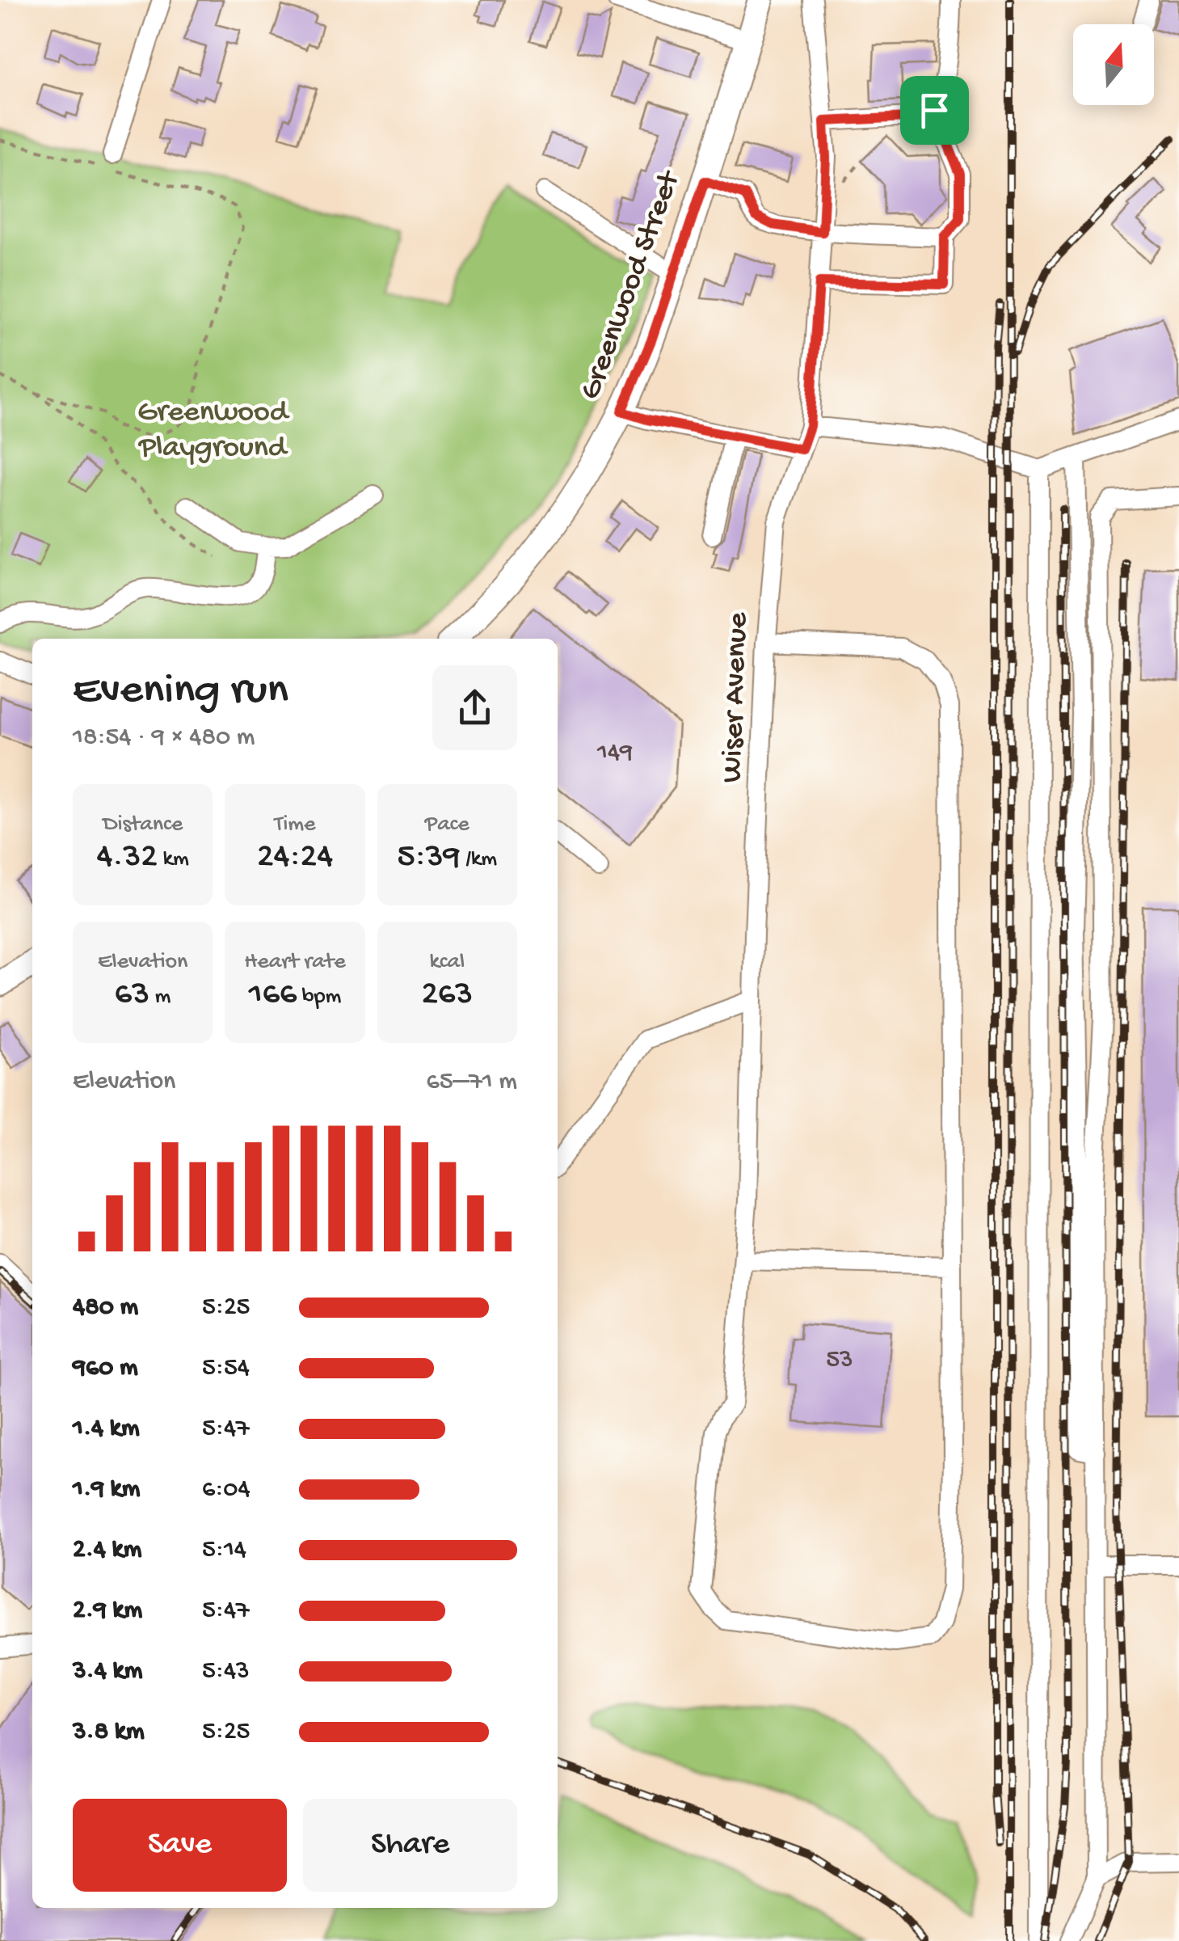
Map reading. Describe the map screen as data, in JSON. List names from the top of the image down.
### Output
{
  "streets": {
    "main road": ["Greenwood Street"],
    "street": ["Wiser Avenue"]
  },
  "parks": ["Greenwood Playground"],
  "house_numbers": ["149", "53"],
  "north": "top",
  "page": {
    "heading": ["Evening run", "18:54 · 9 × 480 m"],
    "stats": [
      ["Distance", "4.32 km"],
      ["Time", "24:24"],
      ["Pace", "5:39 /km"],
      ["Elevation", "63 m"],
      ["Heart rate", "166 bpm"],
      ["kcal", "263"]
    ],
    "chart": ["Elevation", "65–71 m"],
    "list": [
      {
        "name": "480 m",
        "note": "5:25"
      },
      {
        "name": "960 m",
        "note": "5:54"
      },
      {
        "name": "1.4 km",
        "note": "5:47"
      },
      {
        "name": "1.9 km",
        "note": "6:04"
      },
      {
        "name": "2.4 km",
        "note": "5:14"
      },
      {
        "name": "2.9 km",
        "note": "5:47"
      },
      {
        "name": "3.4 km",
        "note": "5:43"
      },
      {
        "name": "3.8 km",
        "note": "5:25"
      }
    ],
    "buttons": ["Save", "Share"]
  }
}
